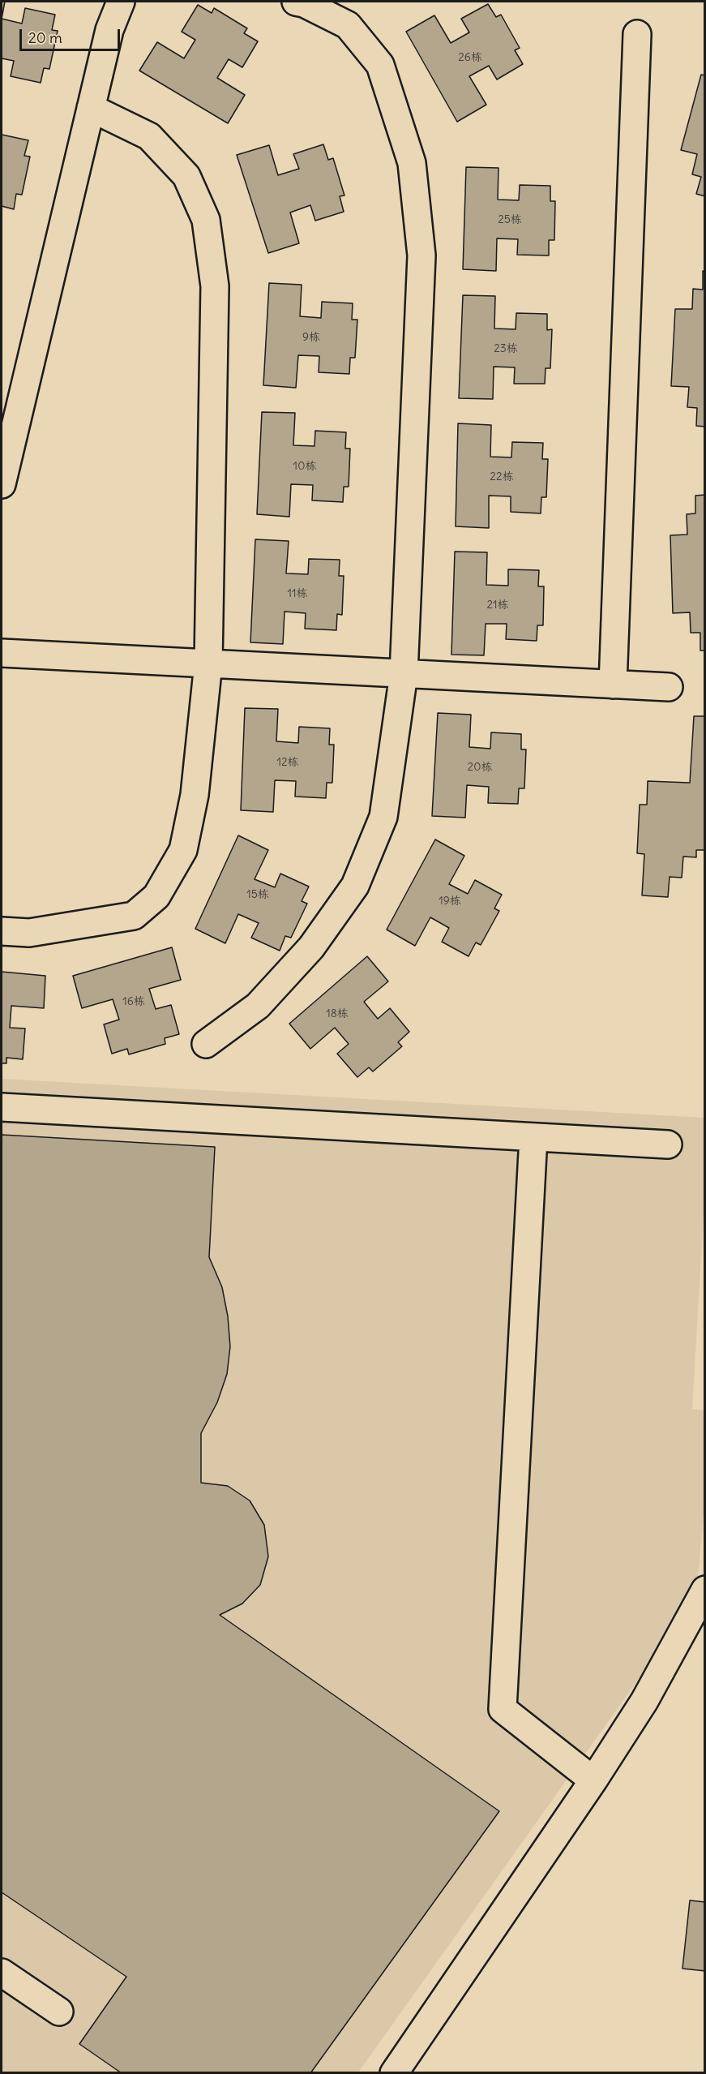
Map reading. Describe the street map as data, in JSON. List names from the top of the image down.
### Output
{
  "house_numbers": [
    "26栋",
    "25栋",
    "9栋",
    "23栋",
    "10栋",
    "22栋",
    "11栋",
    "21栋",
    "12栋",
    "20栋",
    "15栋",
    "19栋",
    "16栋",
    "18栋"
  ],
  "scale_bar": "20 m"
}
